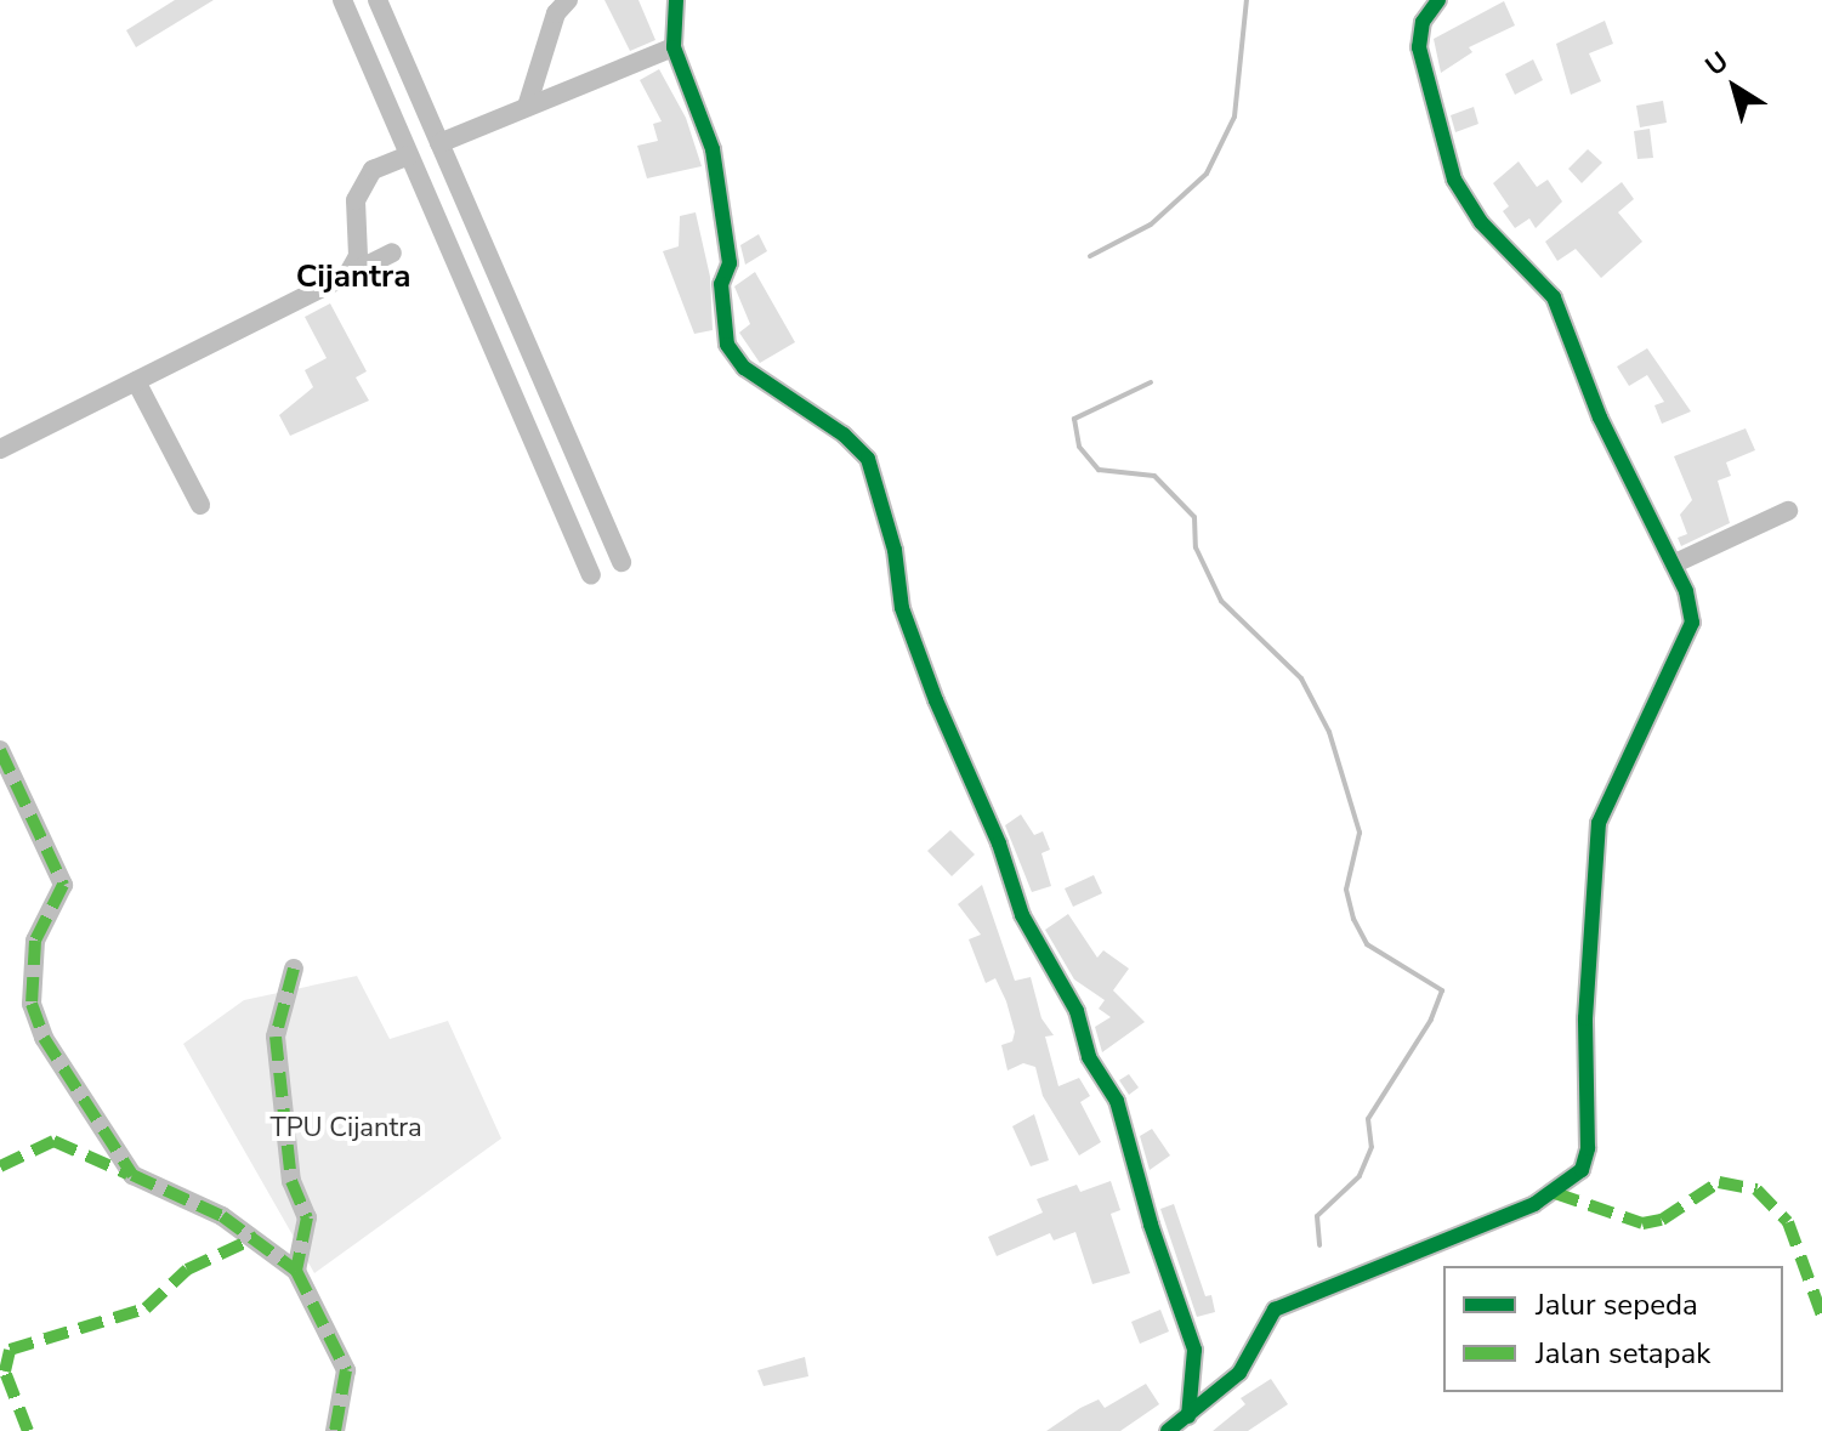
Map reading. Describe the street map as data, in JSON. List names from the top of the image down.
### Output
{
  "districts": ["Cijantra"],
  "parks": ["TPU Cijantra"],
  "legend": ["Jalur sepeda", "Jalan setapak"],
  "north": "top left"
}
